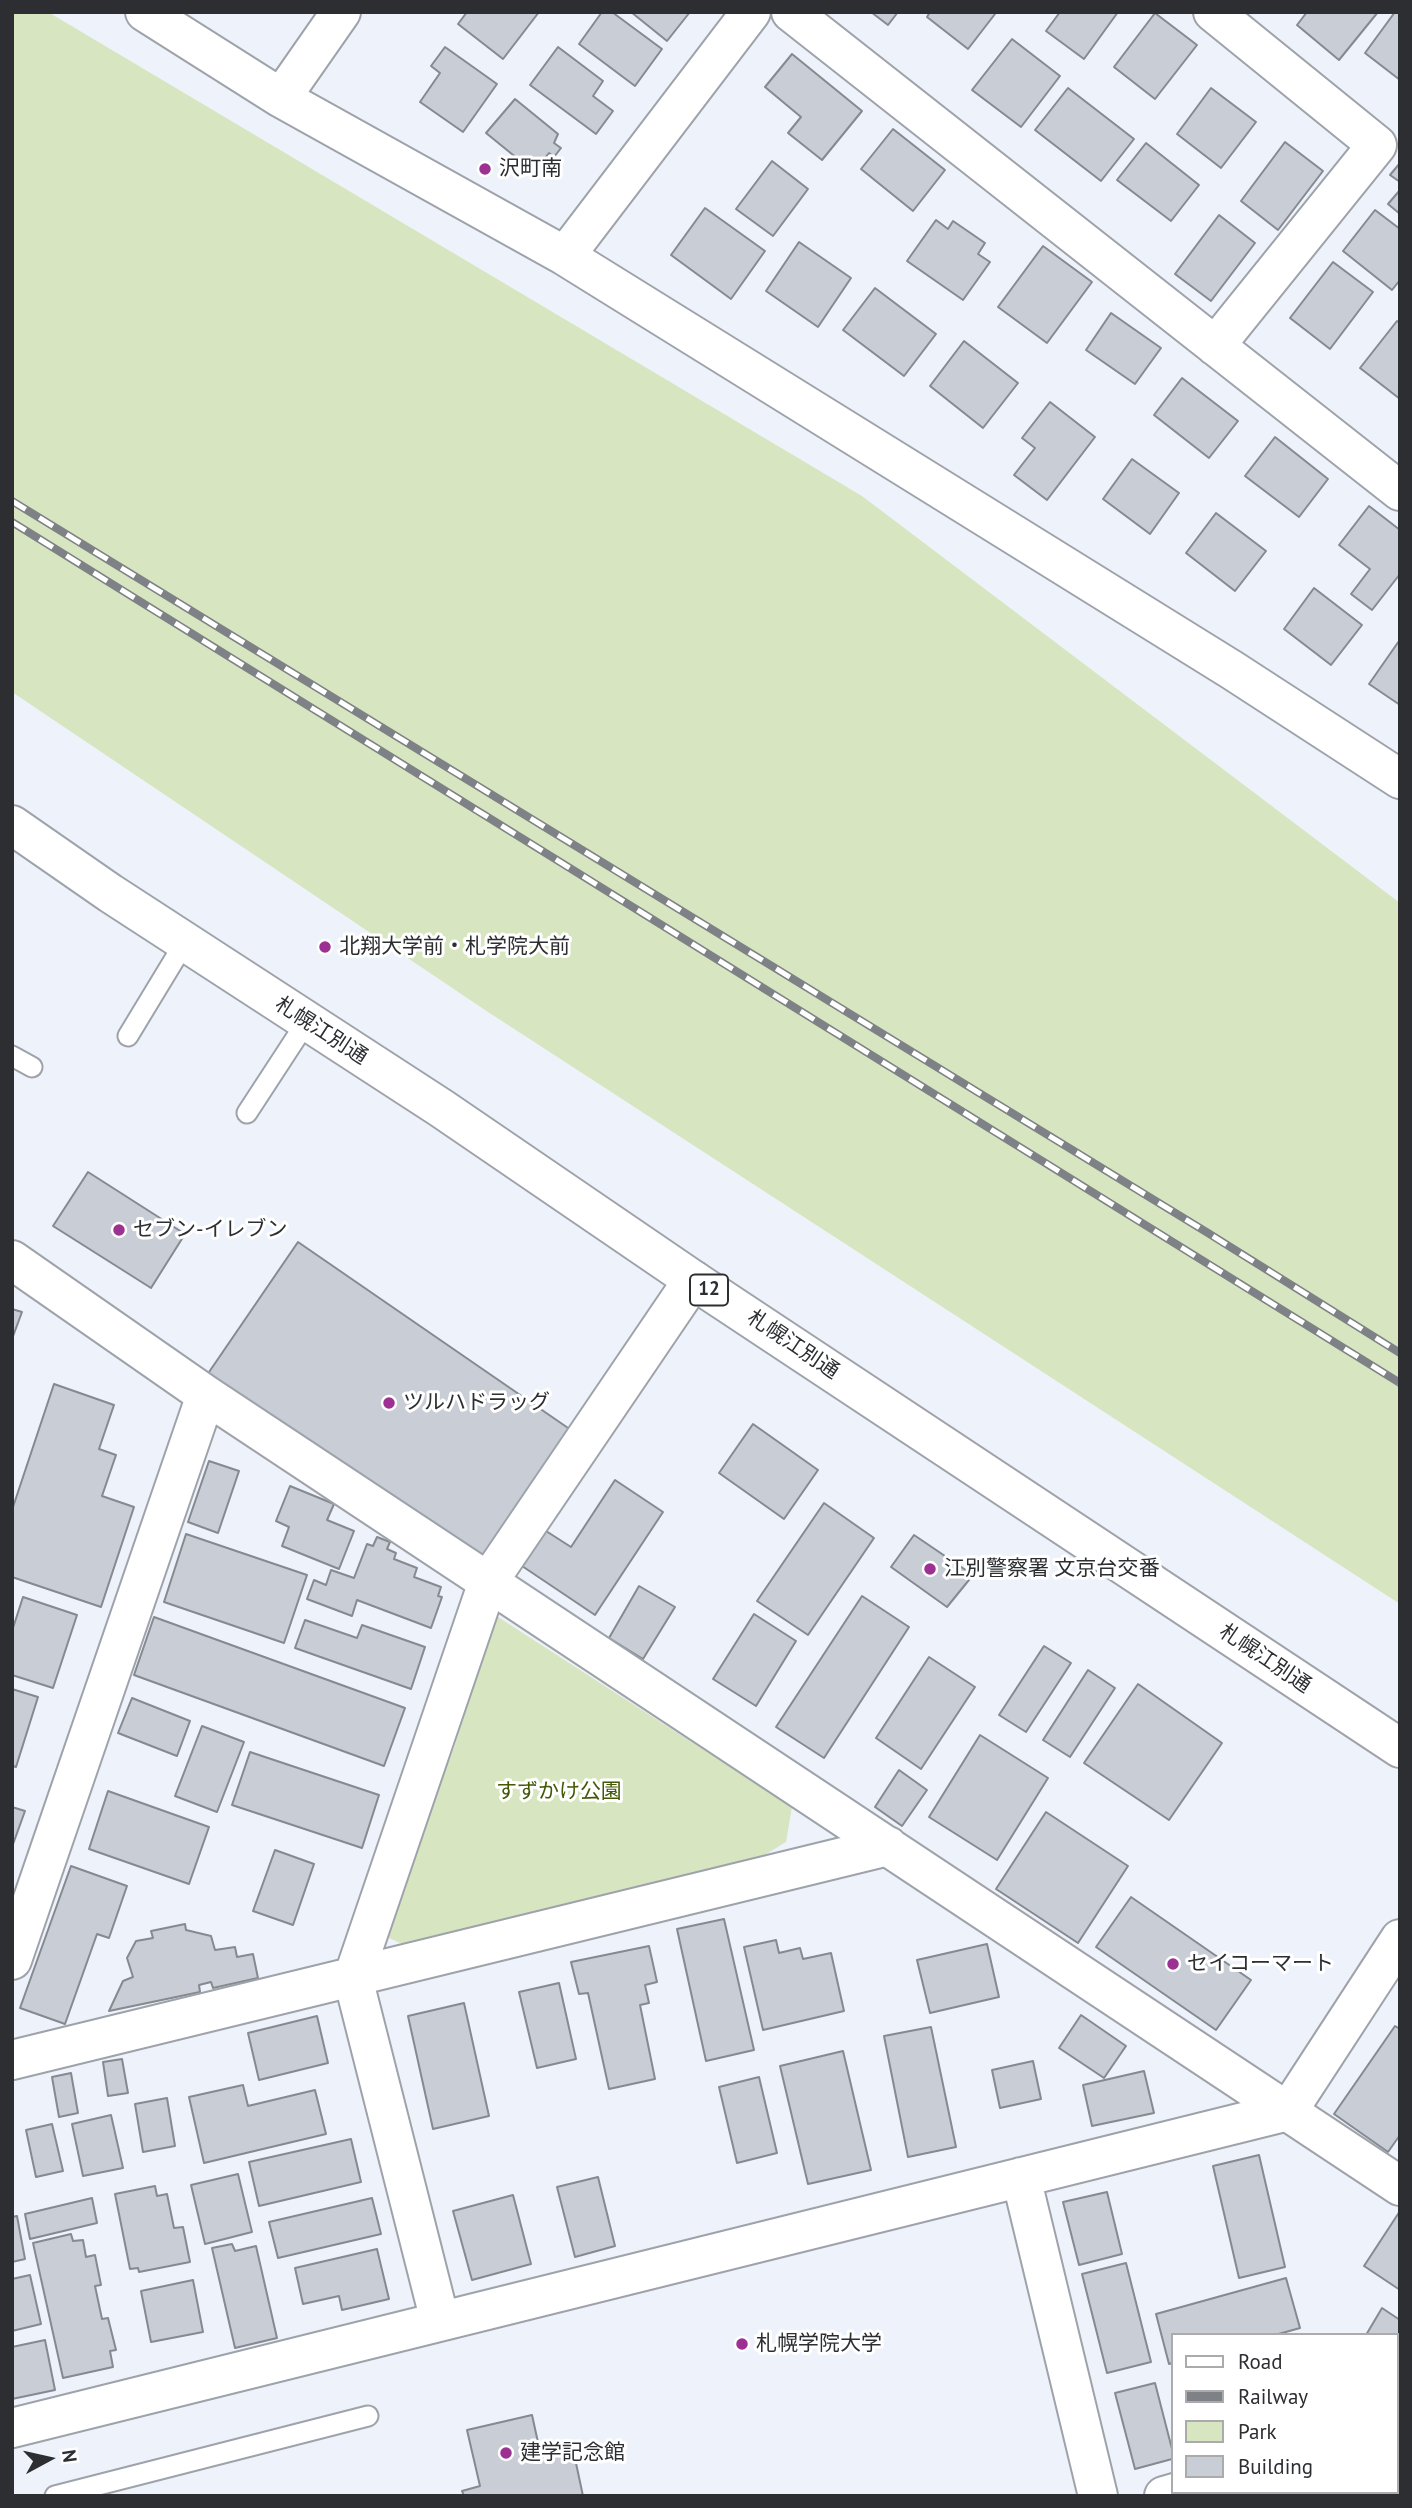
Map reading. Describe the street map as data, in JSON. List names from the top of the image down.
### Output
{
  "streets": {
    "main road": ["札幌江別通", "12"]
  },
  "parks": ["すずかけ公園"],
  "places": [
    "沢町南",
    "北翔大学前・札学院大前",
    "セブン-イレブン",
    "ツルハドラッグ",
    "江別警察署 文京台交番",
    "セイコーマート",
    "札幌学院大学",
    "建学記念館"
  ],
  "legend": [
    "Road",
    "Railway",
    "Park",
    "Building"
  ],
  "north": "right"
}
